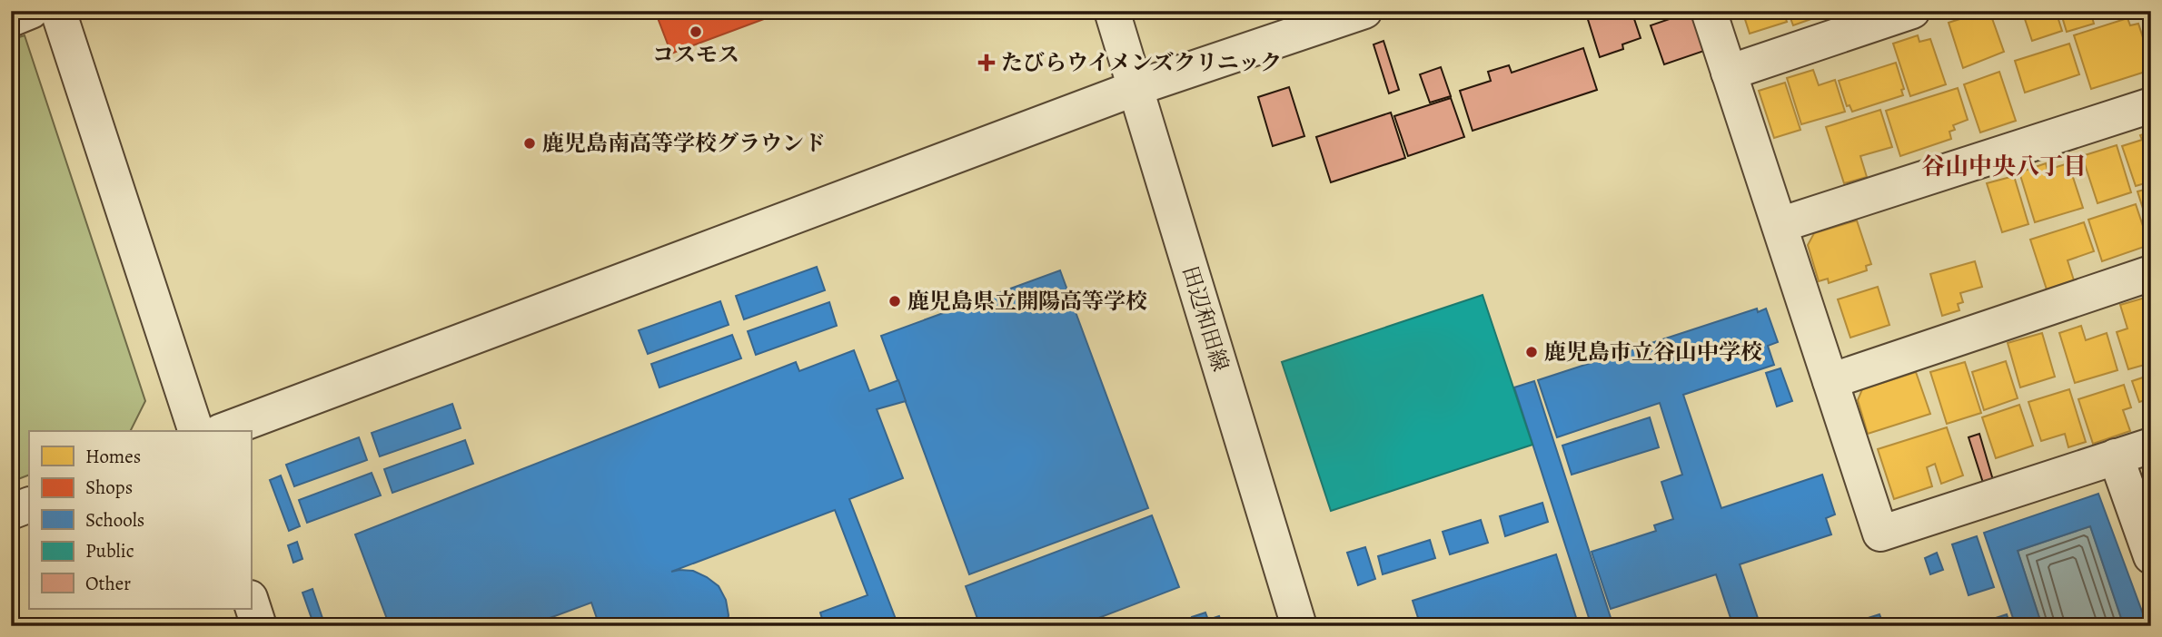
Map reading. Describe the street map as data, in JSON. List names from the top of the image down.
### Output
{
  "streets": {
    "street": ["田辺和田線"]
  },
  "districts": ["谷山中央八丁目"],
  "places": {
    "other": [
      "コスモス",
      "鹿児島南高等学校グラウンド",
      "鹿児島県立開陽高等学校",
      "鹿児島市立谷山中学校"
    ],
    "health": ["たびらウイメンズクリニック"]
  },
  "legend": [
    "Homes",
    "Shops",
    "Schools",
    "Public",
    "Other"
  ]
}
